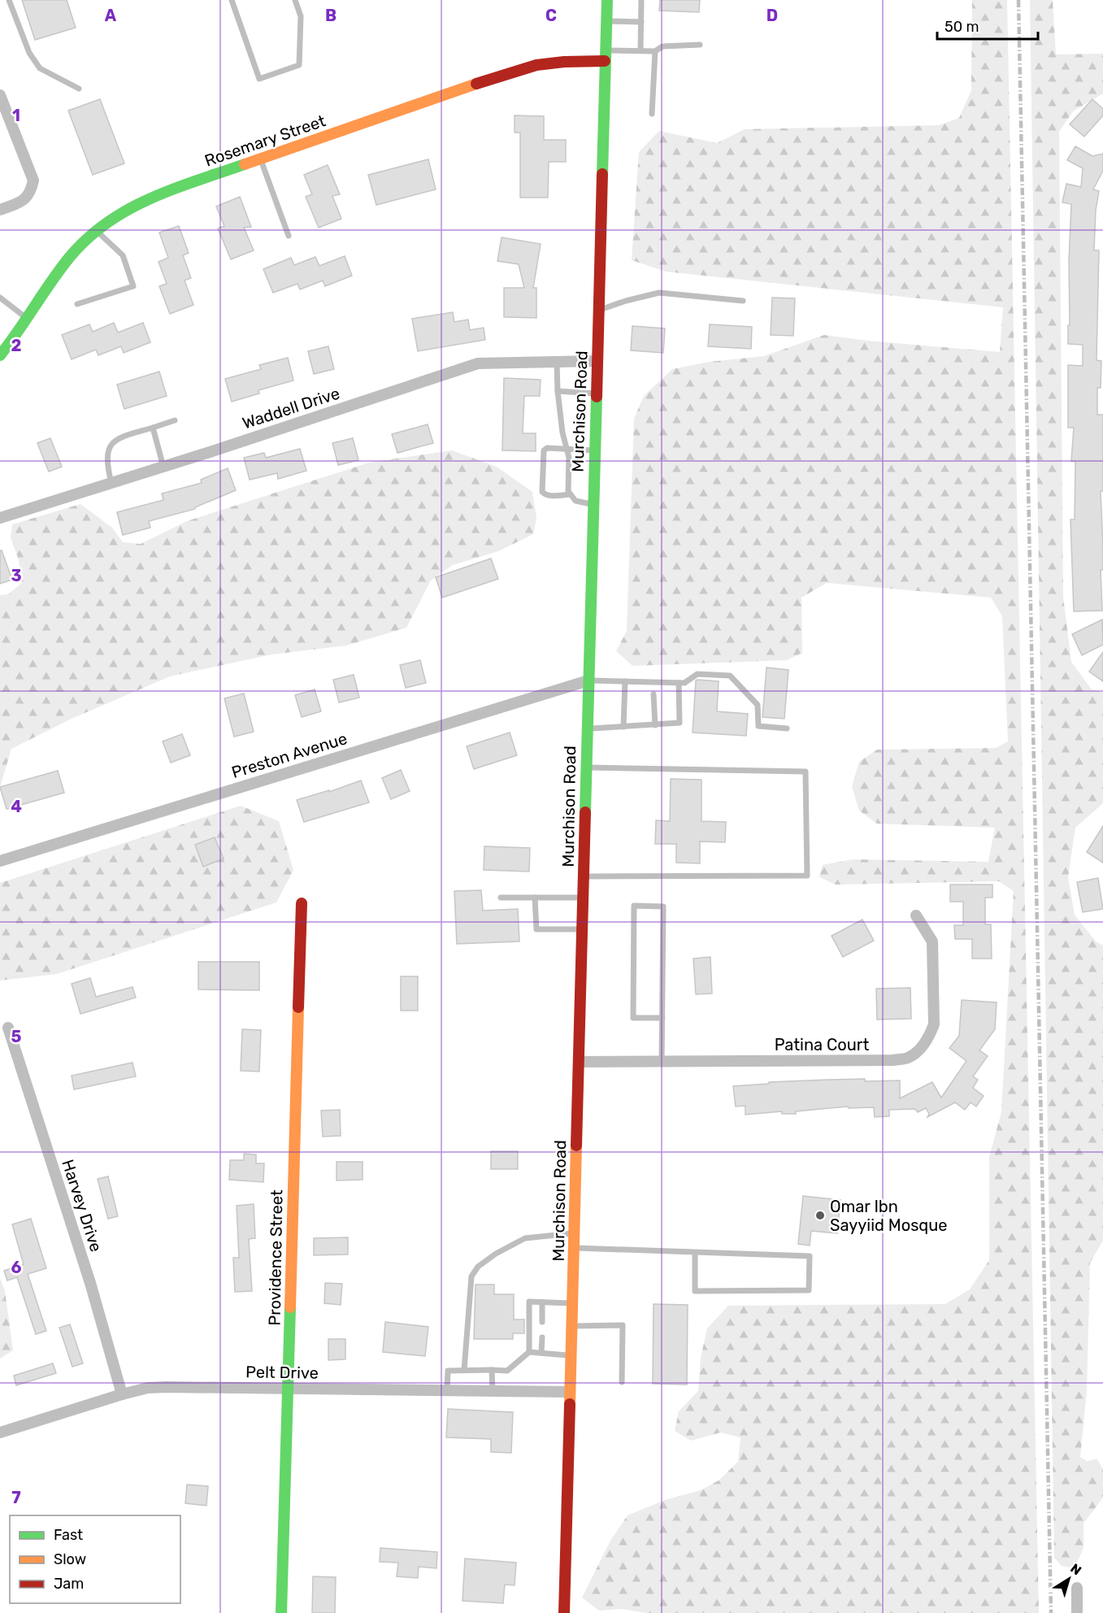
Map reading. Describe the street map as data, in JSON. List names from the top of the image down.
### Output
{
  "streets": {
    "main road": ["Rosemary Street", "Murchison Road", "Providence Street"],
    "street": [
      "Waddell Drive",
      "Preston Avenue",
      "Patina Court",
      "Harvey Drive",
      "Pelt Drive"
    ]
  },
  "crossings": [
    ["Rosemary Street", "Murchison Road"],
    ["Waddell Drive", "Murchison Road"],
    ["Murchison Road", "Preston Avenue"],
    ["Murchison Road", "Patina Court"],
    ["Murchison Road", "Pelt Drive"],
    ["Harvey Drive", "Pelt Drive"],
    ["Providence Street", "Pelt Drive"]
  ],
  "places": ["Omar Ibn Sayyiid Mosque"],
  "legend": ["Fast", "Slow", "Jam"],
  "scale_bar": "50 m",
  "north": "top right",
  "grid": {
    "columns": [
      "A",
      "B",
      "C",
      "D"
    ],
    "rows": [
      "1",
      "2",
      "3",
      "4",
      "5",
      "6",
      "7"
    ]
  }
}
